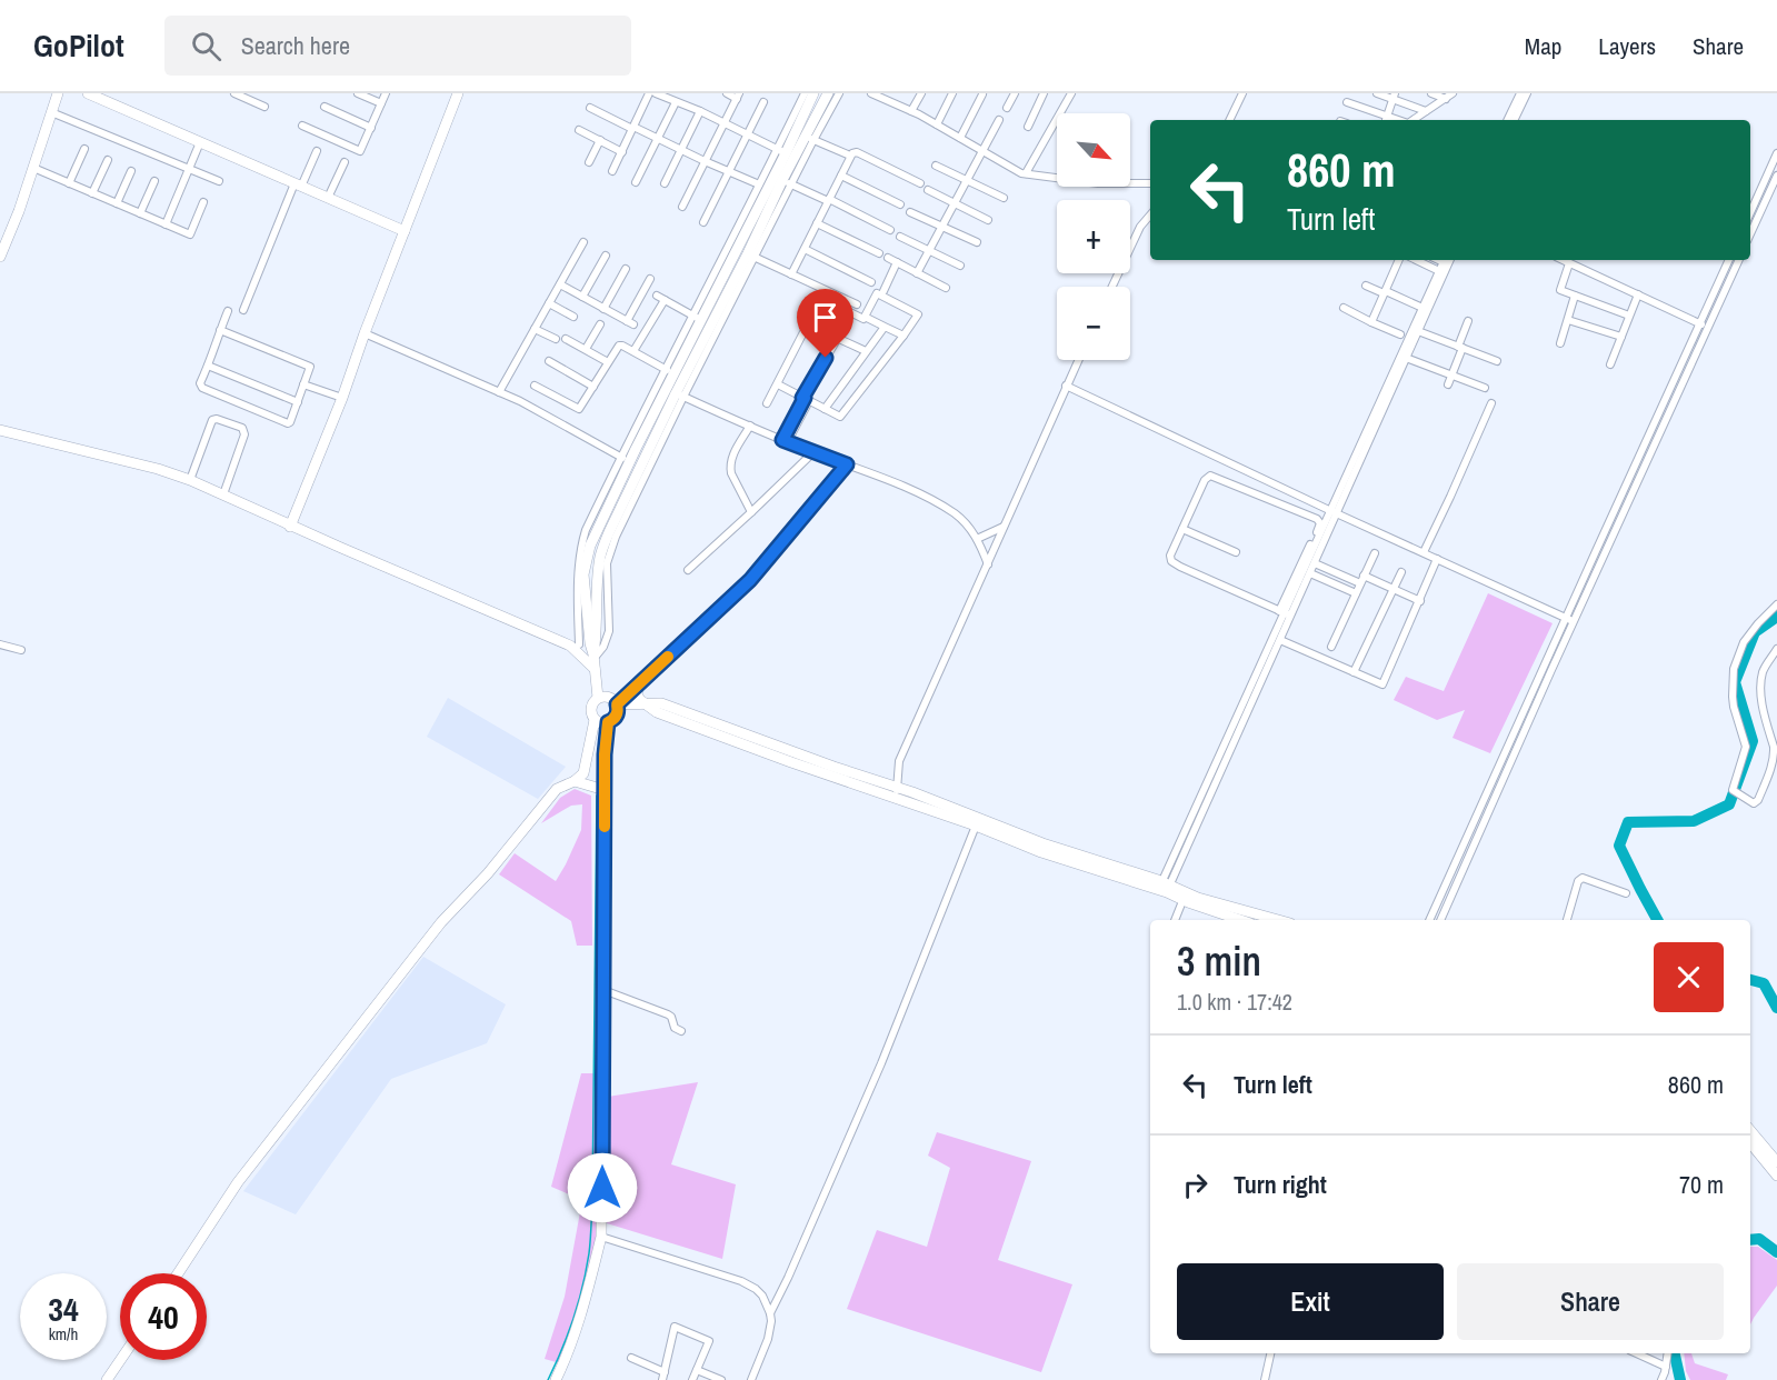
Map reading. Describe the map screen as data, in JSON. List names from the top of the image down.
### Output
{
  "north": "bottom right",
  "page": {
    "header": "GoPilot",
    "search": "Search here",
    "nav": ["Map", "Layers", "Share"],
    "map_buttons": ["+", "−"],
    "turn": ["860 m", "Turn left"],
    "heading": ["3 min", "1.0 km · 17:42"],
    "list": [
      {
        "name": "Turn left",
        "value": "860 m"
      },
      {
        "name": "Turn right",
        "value": "70 m"
      }
    ],
    "buttons": ["Exit", "Share"],
    "speed": "34 km/h",
    "limit": "40"
  }
}
